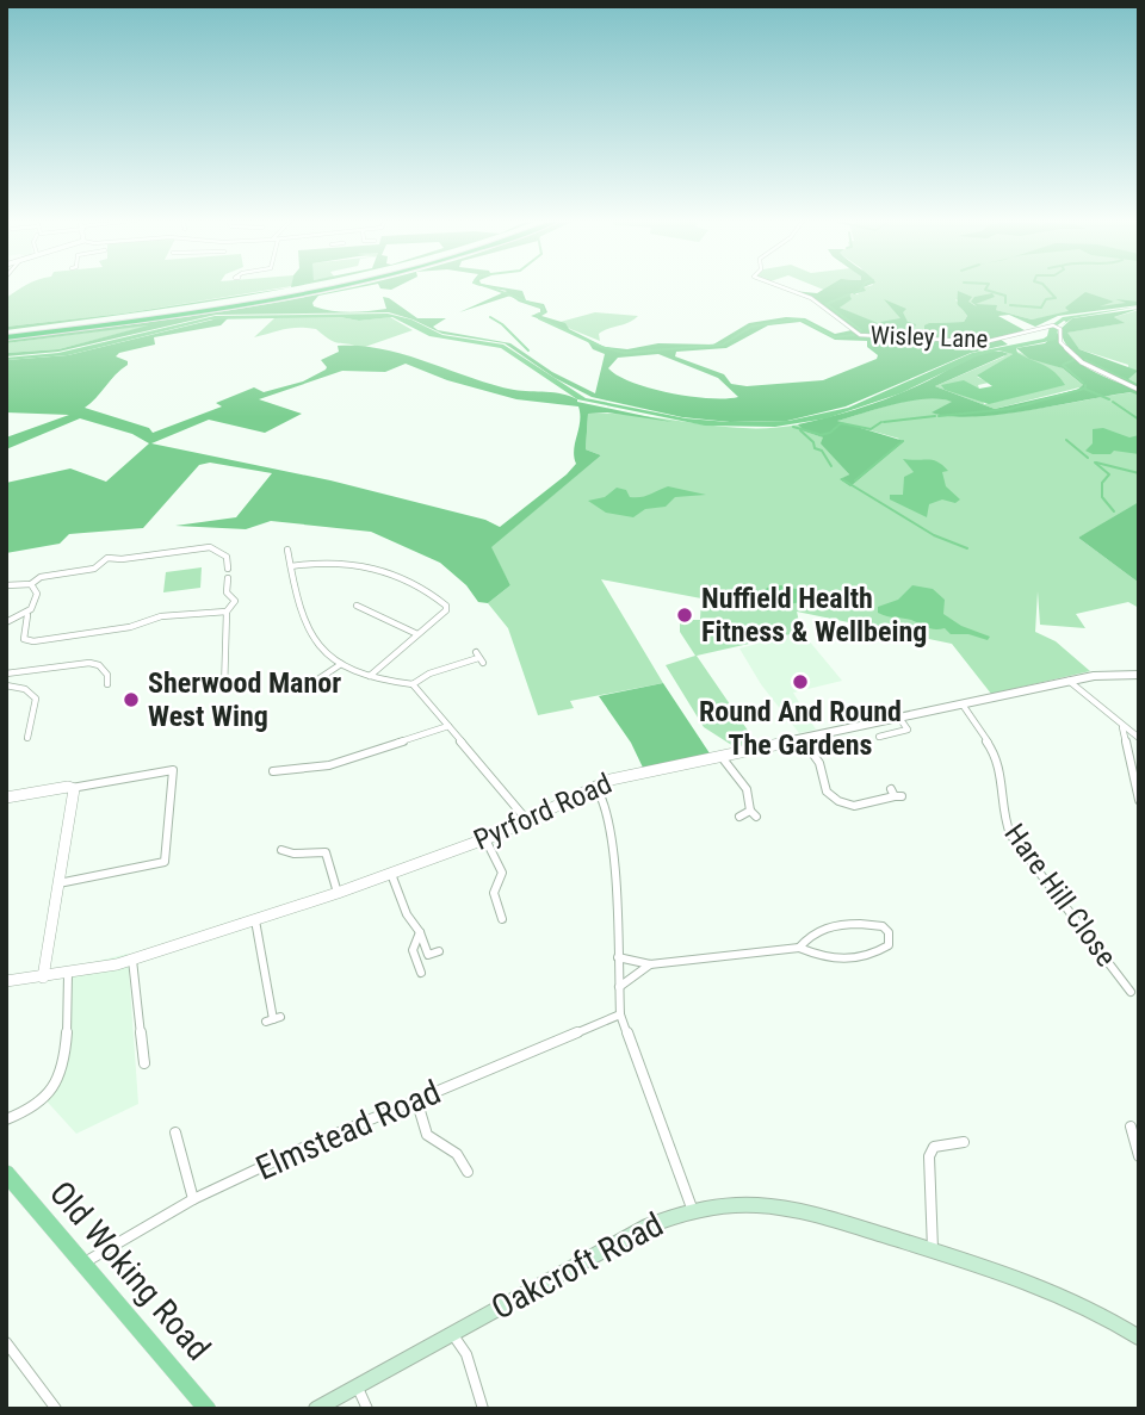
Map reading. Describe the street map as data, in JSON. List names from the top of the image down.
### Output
{
  "streets": {
    "main road": ["Oakcroft Road", "Old Woking Road"],
    "street": [
      "Wisley Lane",
      "Pyrford Road",
      "Hare Hill Close",
      "Elmstead Road"
    ]
  },
  "crossings": [
    ["Pyrford Road", "Hare Hill Close"],
    ["Elmstead Road", "Old Woking Road"]
  ],
  "places": ["Nuffield Health Fitness & Wellbeing", "Round And Round The Gardens", "Sherwood Manor West Wing"]
}
